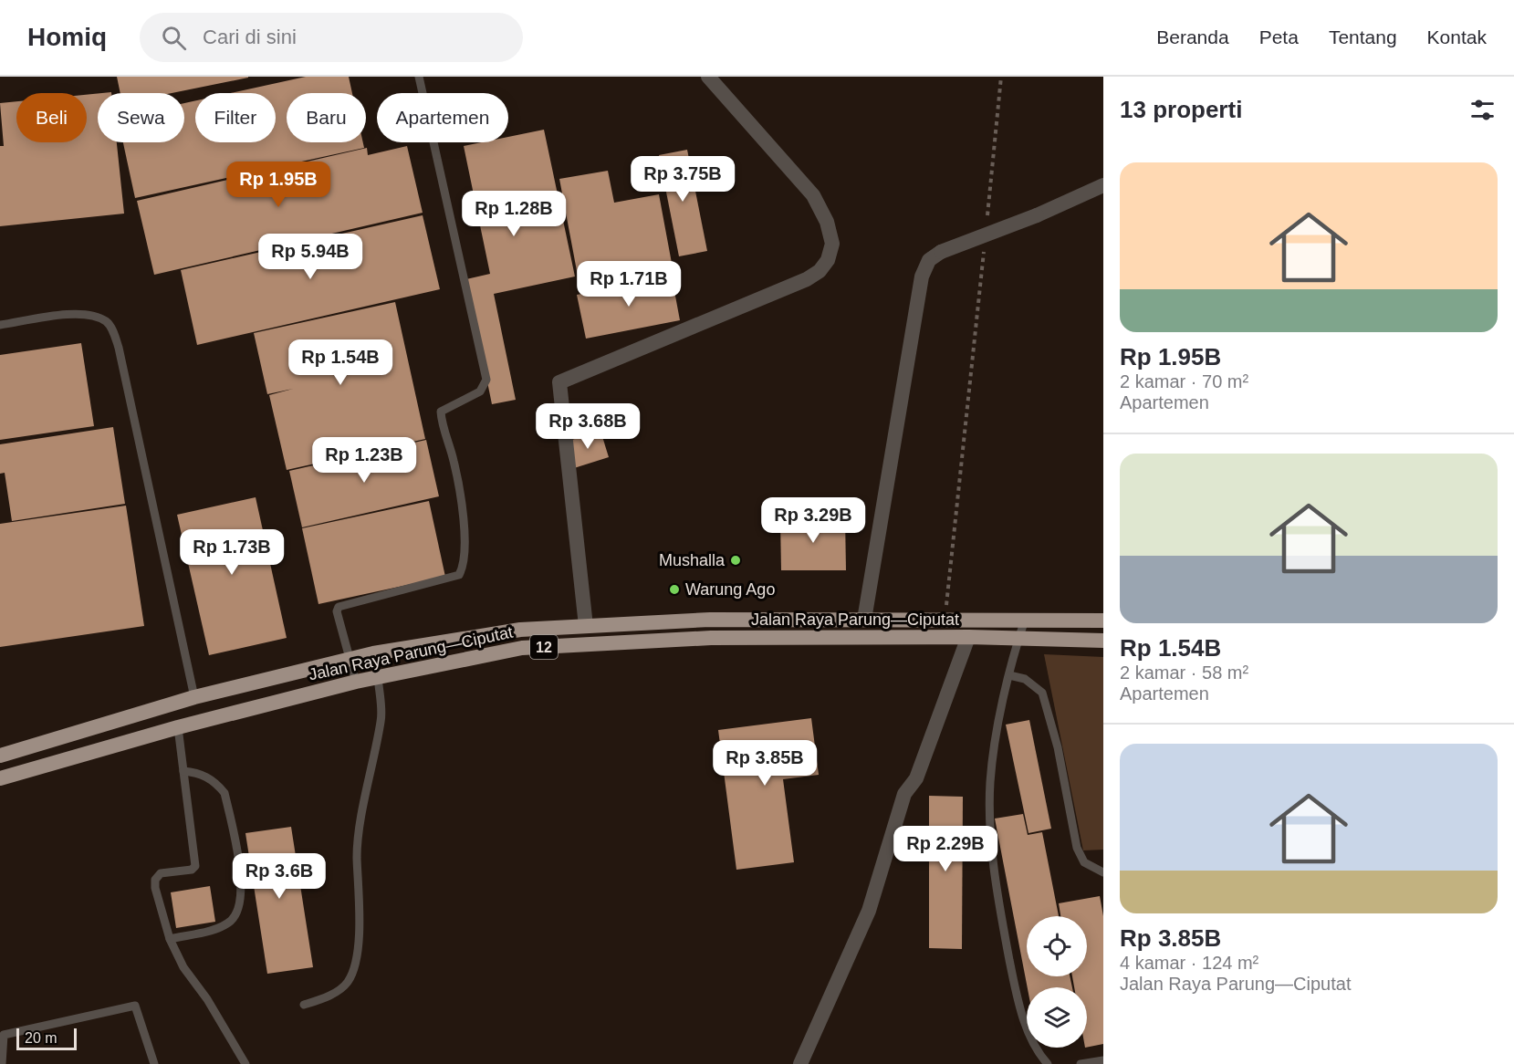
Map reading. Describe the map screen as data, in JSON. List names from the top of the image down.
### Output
{
  "streets": {
    "highway": ["Jalan Raya Parung—Ciputat", "12"]
  },
  "places": ["Mushalla", "Warung Ago"],
  "scale_bar": "20 m",
  "page": {
    "header": "Homiq",
    "search": "Cari di sini",
    "nav": [
      "Beranda",
      "Peta",
      "Tentang",
      "Kontak"
    ],
    "heading": "13 properti",
    "chip": [
      "Beli",
      "Sewa",
      "Filter",
      "Baru",
      "Apartemen"
    ],
    "list": [
      {
        "name": "Rp 1.95B",
        "note": "2 kamar · 70 m² · Apartemen"
      },
      {
        "name": "Rp 1.54B",
        "note": "2 kamar · 58 m² · Apartemen"
      },
      {
        "name": "Rp 3.85B",
        "note": "4 kamar · 124 m² · Jalan Raya Parung—Ciputat"
      }
    ],
    "price": [
      "Rp 3.75B",
      "Rp 1.95B",
      "Rp 1.28B",
      "Rp 5.94B",
      "Rp 1.71B",
      "Rp 1.54B",
      "Rp 3.68B",
      "Rp 1.23B",
      "Rp 3.29B",
      "Rp 1.73B",
      "Rp 3.85B",
      "Rp 2.29B",
      "Rp 3.6B"
    ],
    "scale": "20 m"
  }
}
